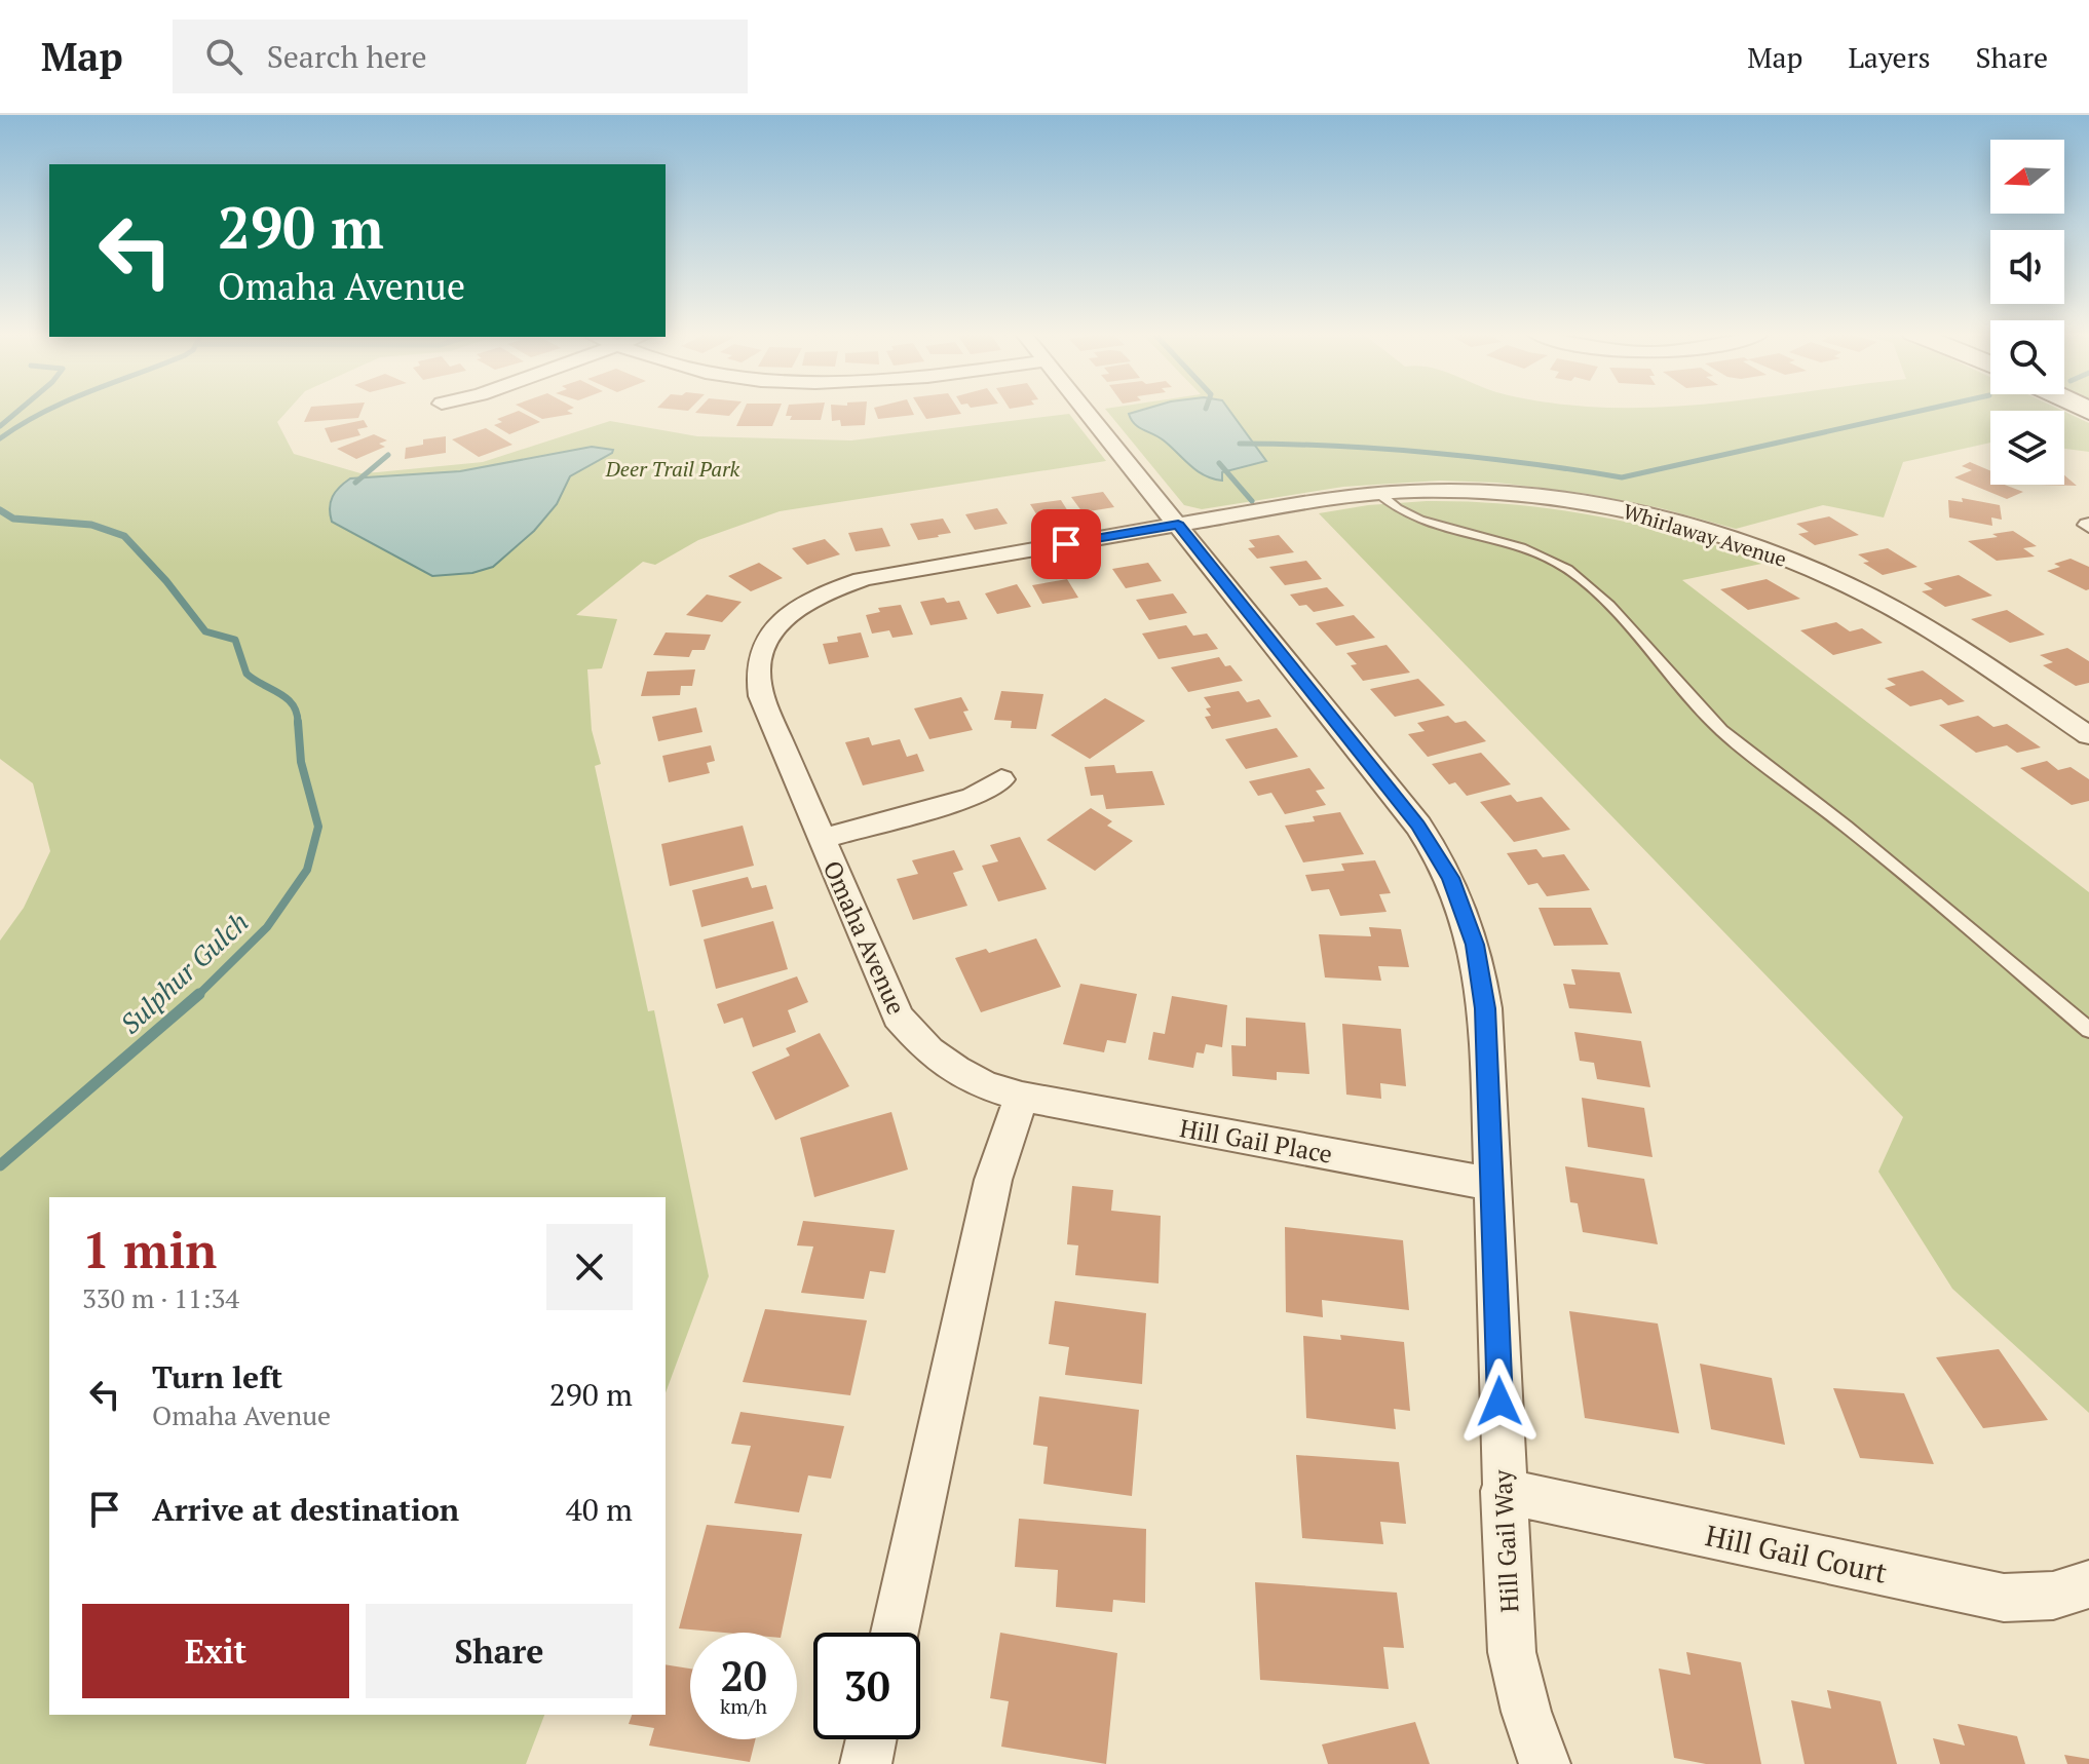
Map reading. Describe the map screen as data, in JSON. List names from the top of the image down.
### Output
{
  "streets": {
    "street": [
      "Whirlaway Avenue",
      "Omaha Avenue",
      "Hill Gail Place",
      "Hill Gail Way",
      "Hill Gail Court"
    ]
  },
  "crossings": [
    ["Whirlaway Avenue", "Omaha Avenue"],
    ["Whirlaway Avenue", "Hill Gail Way"],
    ["Omaha Avenue", "Hill Gail Place"],
    ["Omaha Avenue", "Hill Gail Way"],
    ["Hill Gail Place", "Hill Gail Way"],
    ["Hill Gail Way", "Hill Gail Court"]
  ],
  "water": ["Sulphur Gulch"],
  "parks": ["Deer Trail Park"],
  "north": "left",
  "page": {
    "header": "Map",
    "search": "Search here",
    "nav": ["Map", "Layers", "Share"],
    "turn": ["290 m", "Omaha Avenue"],
    "heading": ["1 min", "330 m · 11:34"],
    "list": [
      {
        "name": "Turn left",
        "note": "Omaha Avenue",
        "value": "290 m"
      },
      {
        "name": "Arrive at destination",
        "value": "40 m"
      }
    ],
    "buttons": ["Exit", "Share"],
    "speed": "20 km/h",
    "limit": "30"
  }
}
